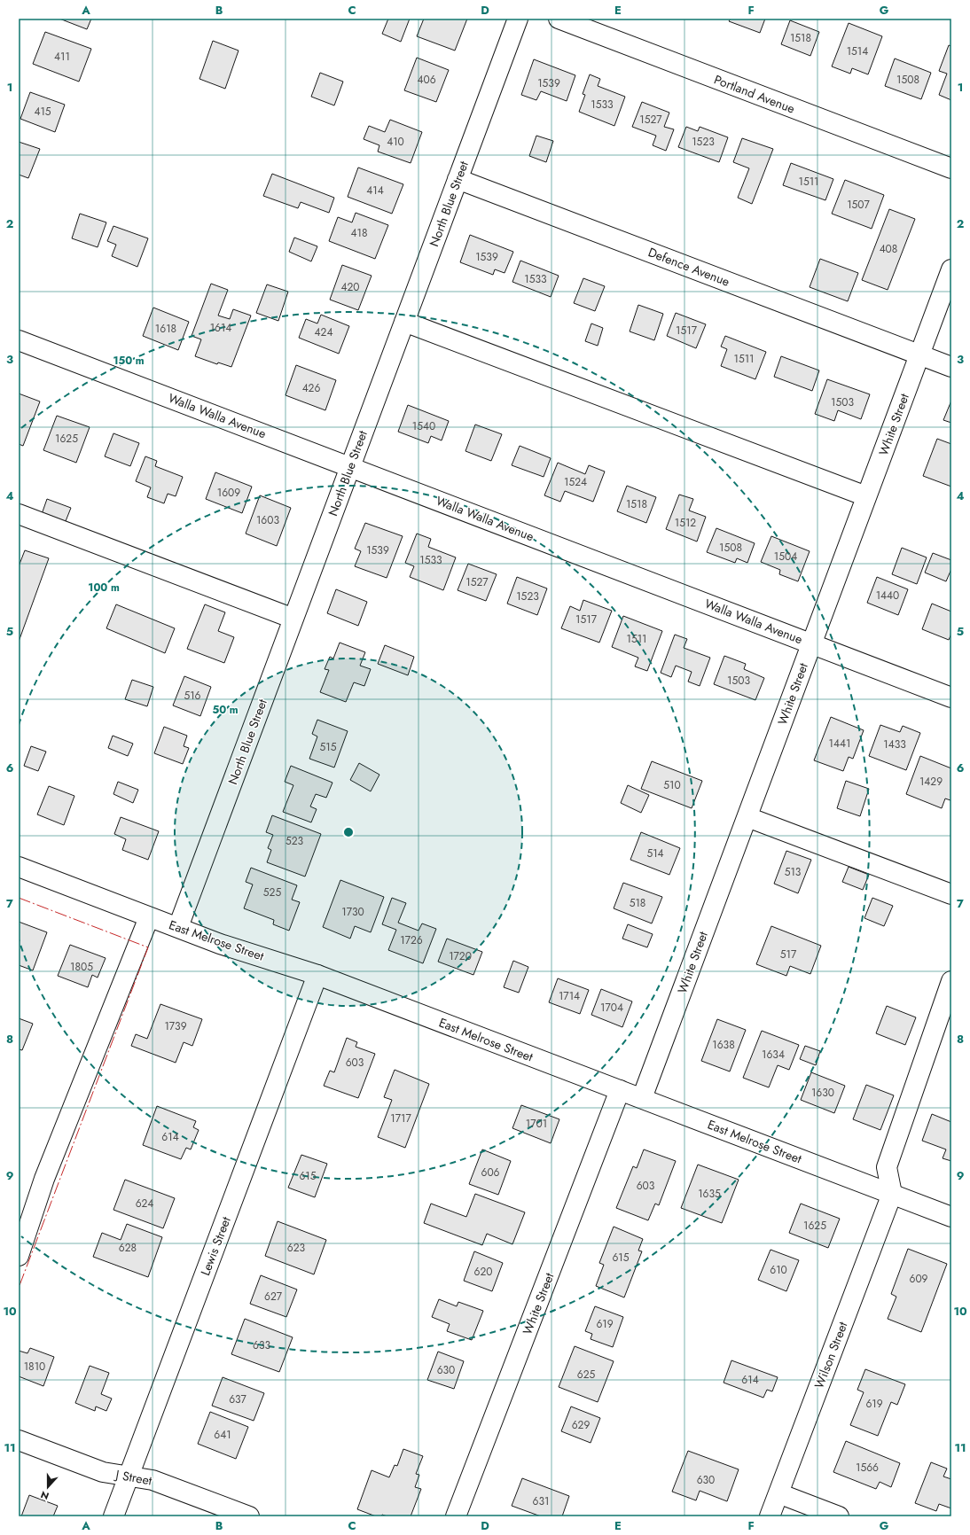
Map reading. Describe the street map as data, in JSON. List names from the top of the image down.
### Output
{
  "streets": {
    "street": [
      "Portland Avenue",
      "North Blue Street",
      "Defence Avenue",
      "Walla Walla Avenue",
      "White Street",
      "East Melrose Street",
      "Lewis Street",
      "Wilson Street",
      "J Street"
    ]
  },
  "crossings": [
    ["North Blue Street", "Defence Avenue"],
    ["North Blue Street", "Walla Walla Avenue"],
    ["North Blue Street", "East Melrose Street"],
    ["Defence Avenue", "White Street"],
    ["Walla Walla Avenue", "White Street"],
    ["White Street", "East Melrose Street"],
    ["East Melrose Street", "Lewis Street"],
    ["East Melrose Street", "Wilson Street"],
    ["Lewis Street", "J Street"]
  ],
  "house_numbers": [
    "1518",
    "1514",
    "411",
    "406",
    "1508",
    "1539",
    "1533",
    "415",
    "1527",
    "410",
    "1523",
    "1511",
    "414",
    "1507",
    "418",
    "408",
    "1539",
    "1533",
    "420",
    "1614",
    "1618",
    "1517",
    "424",
    "1511",
    "426",
    "1503",
    "1540",
    "1625",
    "1524",
    "1609",
    "1518",
    "1603",
    "1512",
    "1508",
    "1539",
    "1504",
    "1533",
    "1527",
    "1440",
    "1523",
    "1517",
    "1511",
    "1503",
    "516",
    "1441",
    "1433",
    "515",
    "1429",
    "510",
    "523",
    "514",
    "513",
    "525",
    "518",
    "1730",
    "1726",
    "517",
    "1720",
    "1805",
    "1714",
    "1704",
    "1739",
    "1638",
    "1634",
    "603",
    "1630",
    "1717",
    "1701",
    "614",
    "606",
    "615",
    "603",
    "1635",
    "624",
    "1625",
    "628",
    "623",
    "615",
    "610",
    "620",
    "609",
    "627",
    "619",
    "633",
    "1810",
    "630",
    "625",
    "614",
    "637",
    "619",
    "629",
    "641",
    "1566",
    "630",
    "631"
  ],
  "north": "bottom",
  "grid": {
    "columns": [
      "A",
      "B",
      "C",
      "D",
      "E",
      "F",
      "G"
    ],
    "rows": [
      "1",
      "2",
      "3",
      "4",
      "5",
      "6",
      "7",
      "8",
      "9",
      "10",
      "11"
    ]
  },
  "rings": ["150 m", "100 m", "50 m"]
}
